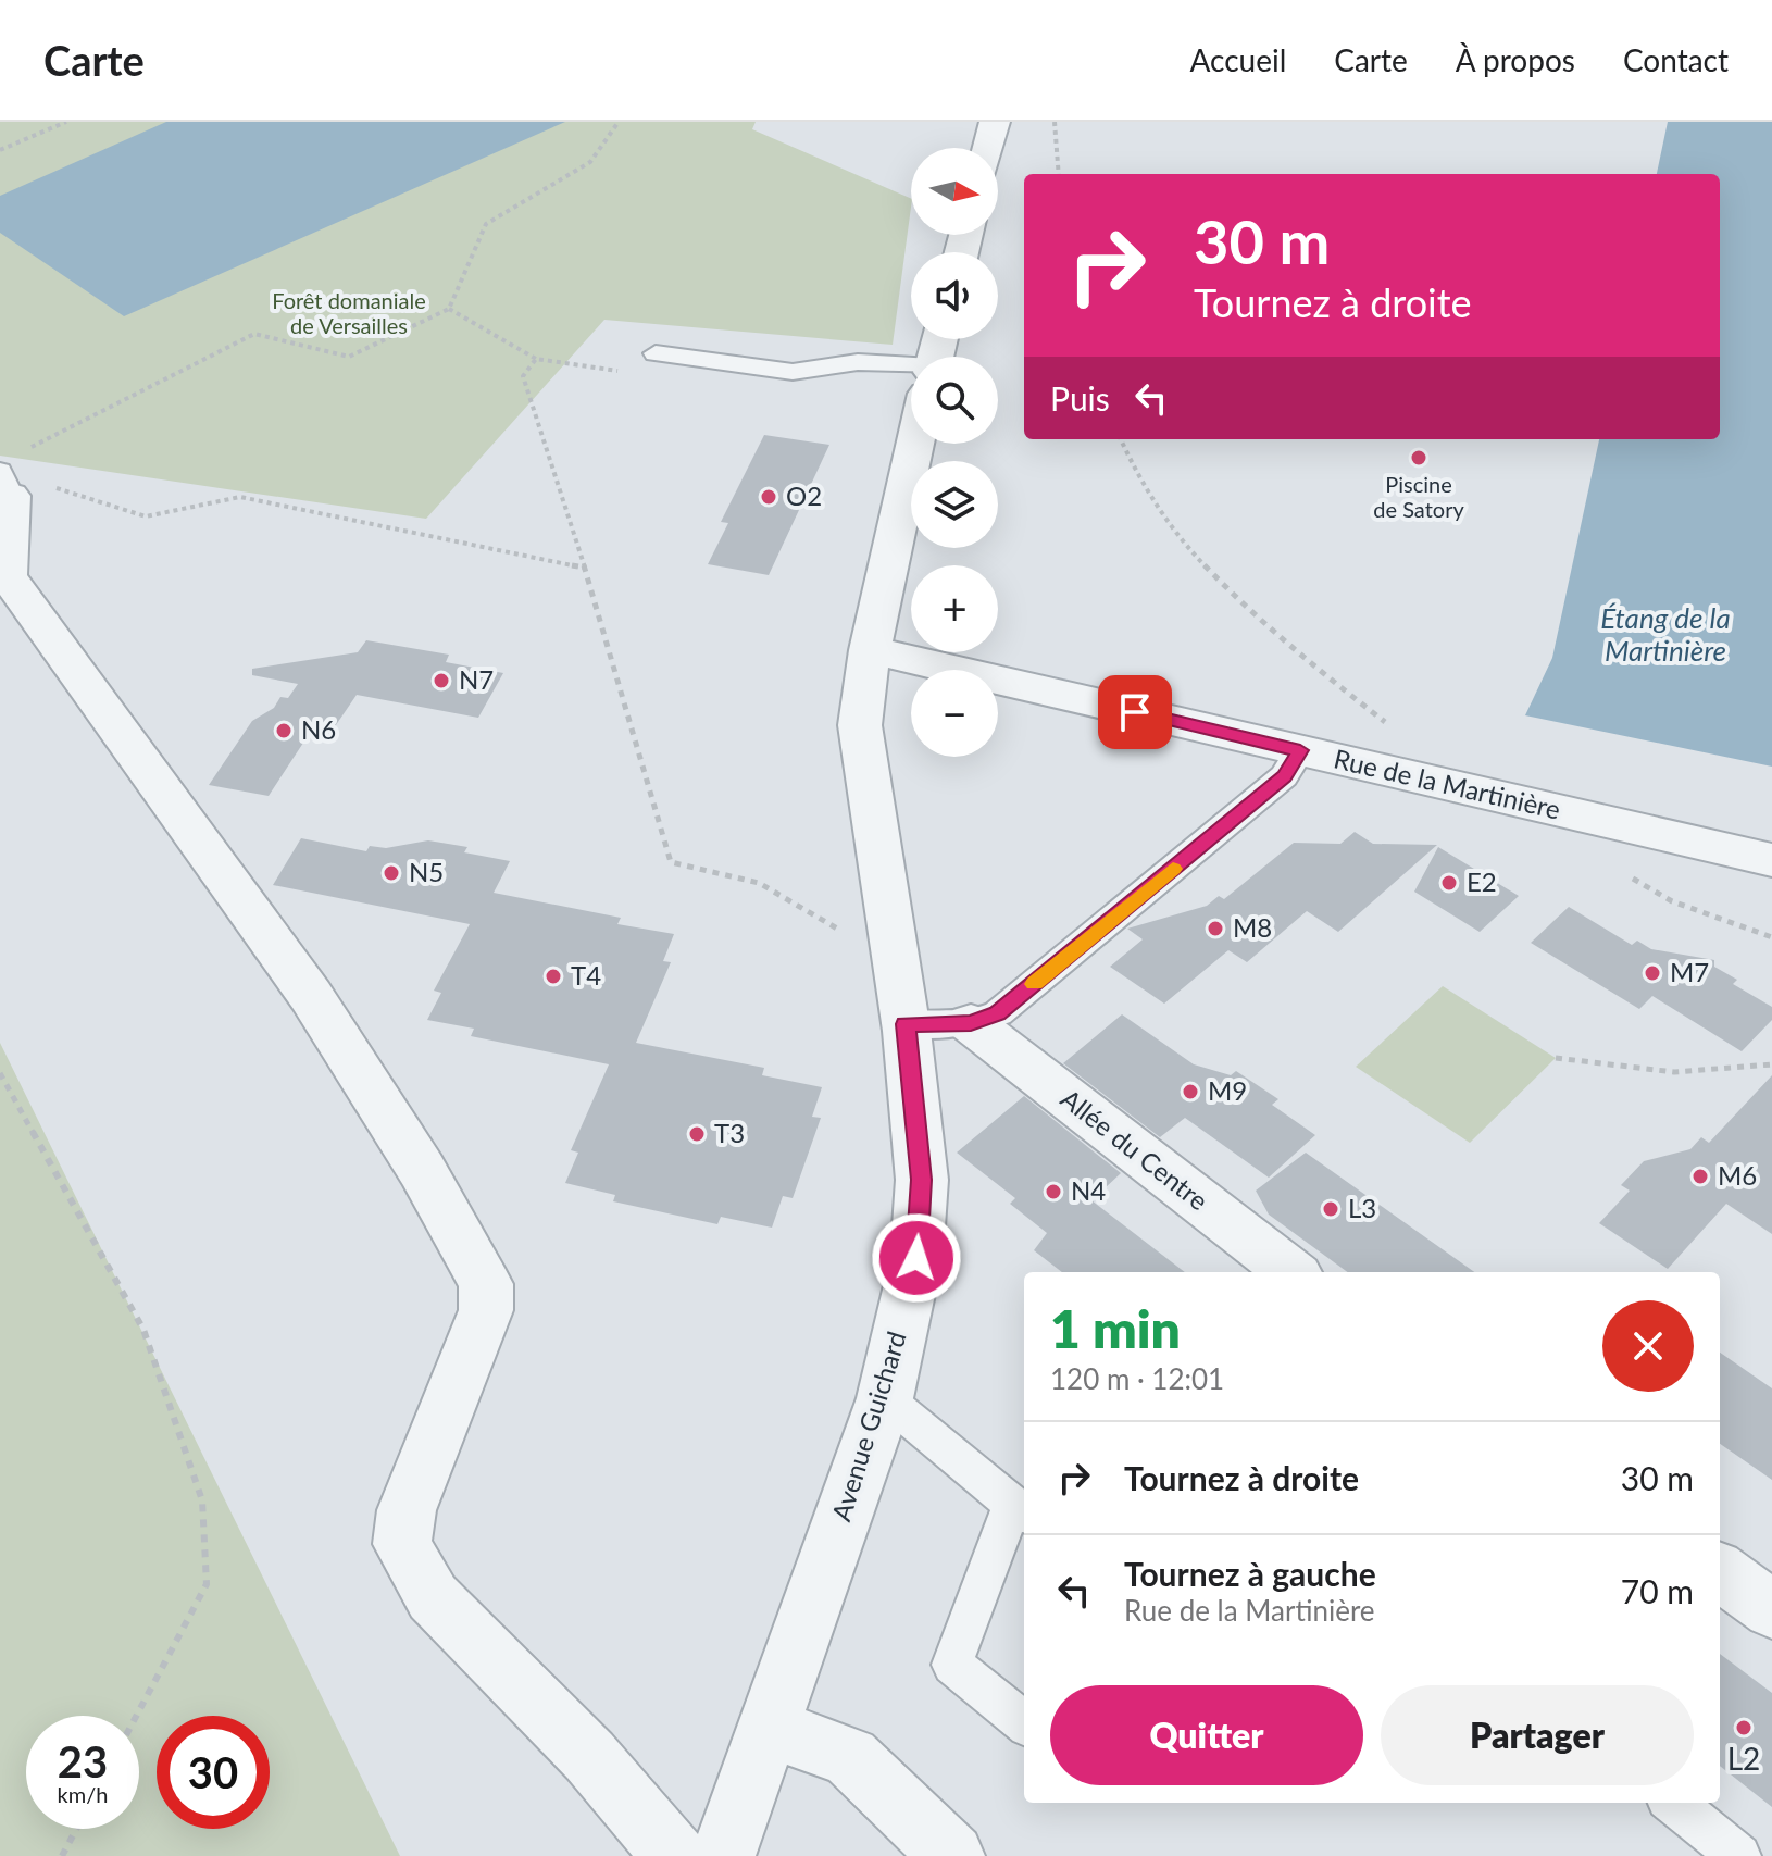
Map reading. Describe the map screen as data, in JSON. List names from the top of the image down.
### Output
{
  "streets": {
    "street": ["Rue de la Martinière", "Allée du Centre", "Avenue Guichard"]
  },
  "crossings": [
    ["Rue de la Martinière", "Avenue Guichard"]
  ],
  "water": ["Étang de la Martinière"],
  "parks": ["Forêt domaniale de Versailles"],
  "places": [
    "Piscine de Satory",
    "O2",
    "N7",
    "N6",
    "N5",
    "E2",
    "M8",
    "M7",
    "T4",
    "M9",
    "T3",
    "M6",
    "N4",
    "L3",
    "L2"
  ],
  "north": "right",
  "page": {
    "header": "Carte",
    "nav": [
      "Accueil",
      "Carte",
      "À propos",
      "Contact"
    ],
    "map_buttons": ["+", "−"],
    "turn": ["30 m", "Tournez à droite"],
    "then": "Puis",
    "heading": ["1 min", "120 m · 12:01"],
    "list": [
      {
        "name": "Tournez à droite",
        "value": "30 m"
      },
      {
        "name": "Tournez à gauche",
        "note": "Rue de la Martinière",
        "value": "70 m"
      }
    ],
    "buttons": ["Quitter", "Partager"],
    "speed": "23 km/h",
    "limit": "30"
  }
}
